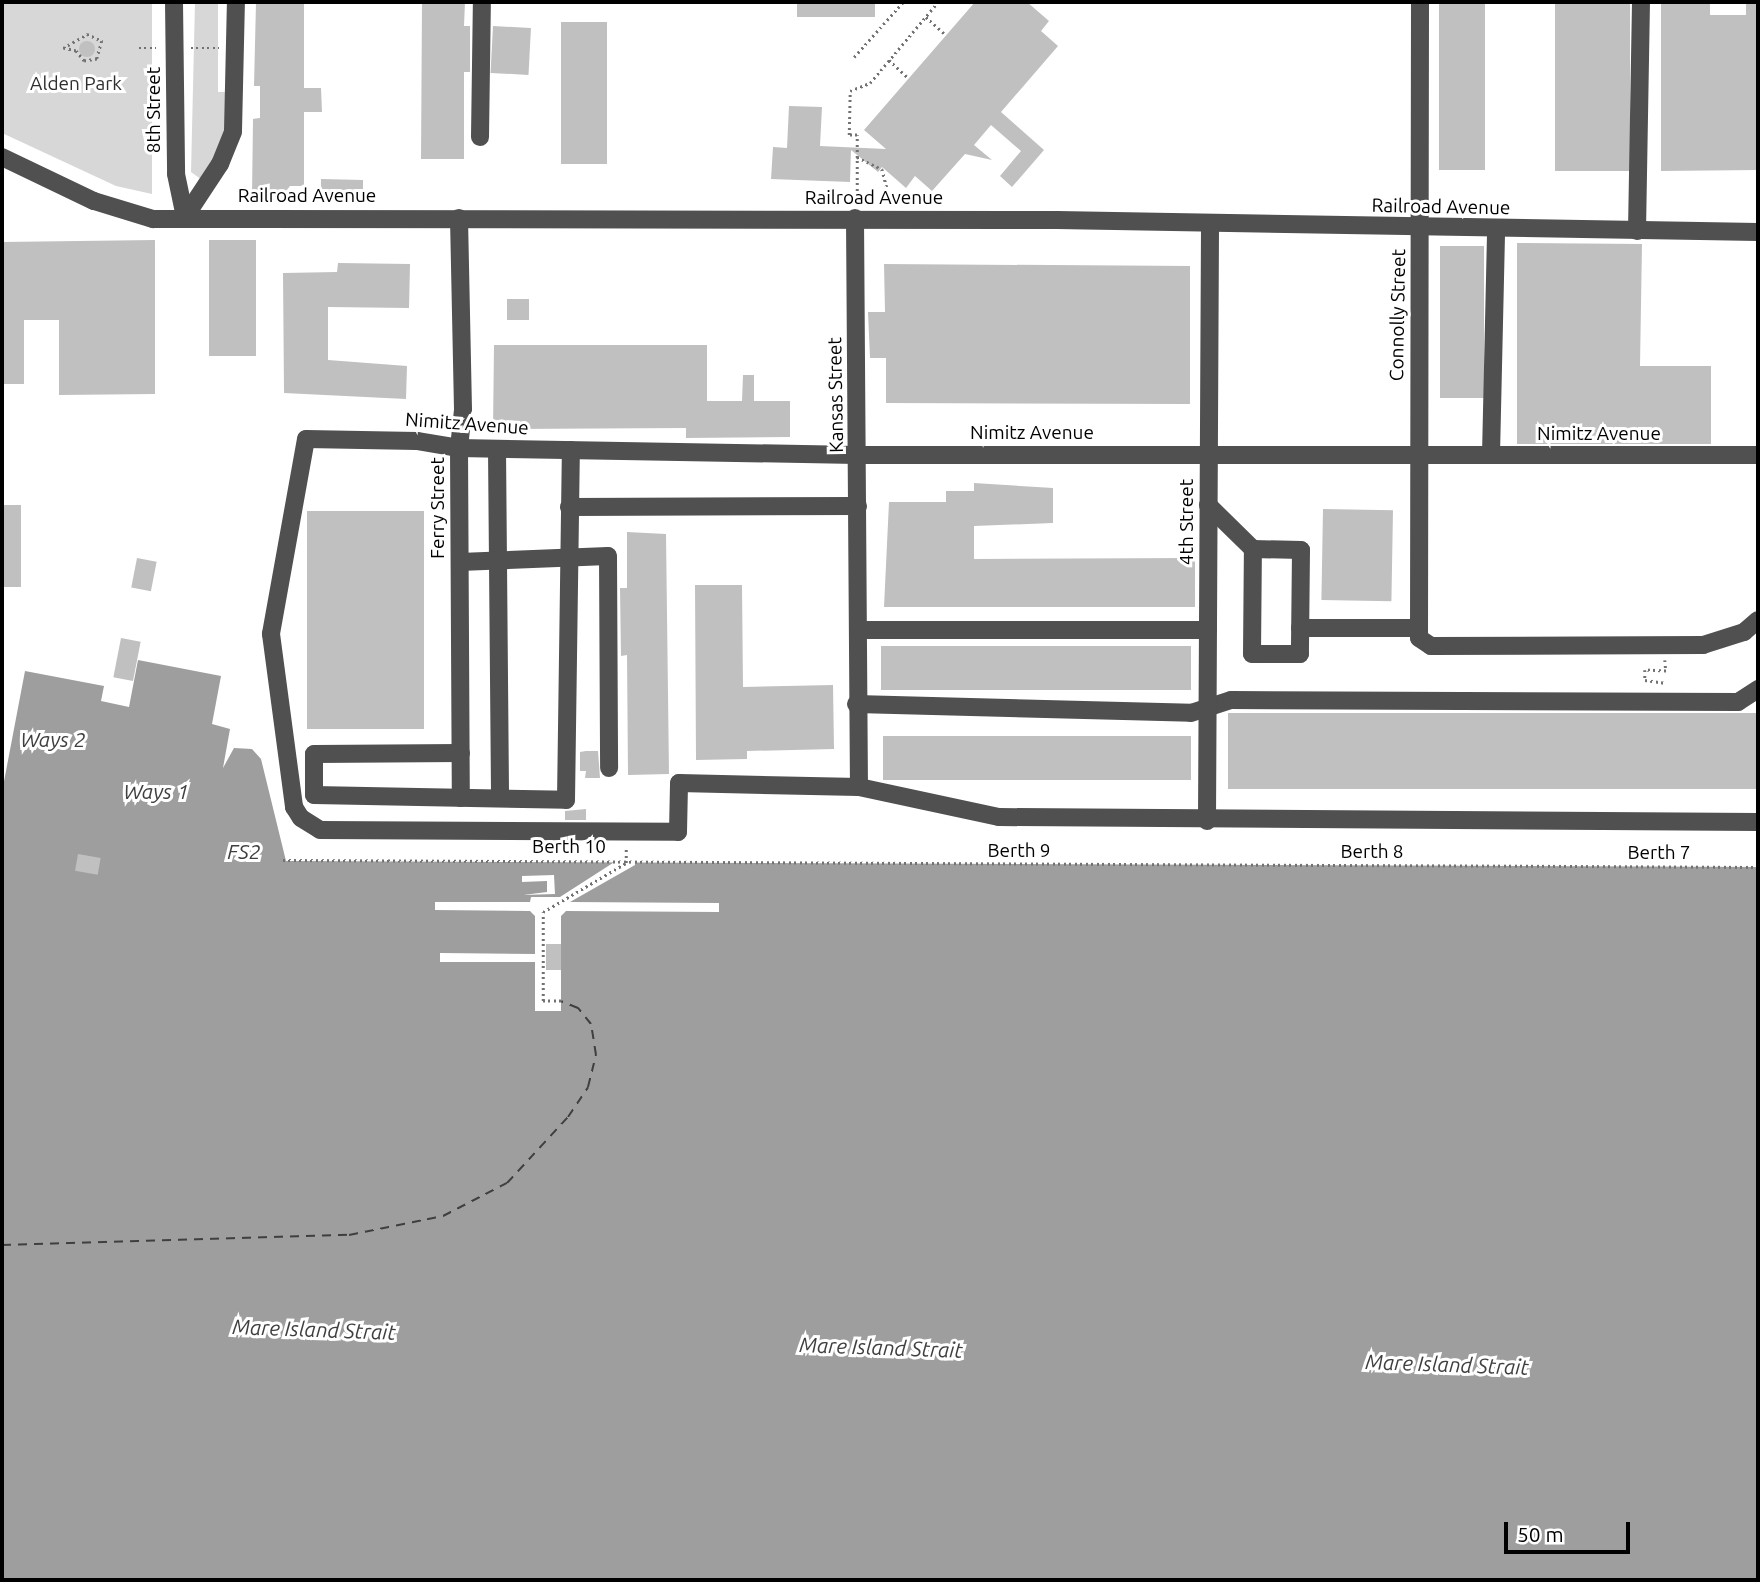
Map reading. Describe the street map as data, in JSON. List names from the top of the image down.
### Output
{
  "streets": {
    "street": [
      "8th Street",
      "Railroad Avenue",
      "Connolly Street",
      "Kansas Street",
      "Nimitz Avenue",
      "Ferry Street",
      "4th Street"
    ],
    "path": [
      "Berth 10",
      "Berth 9",
      "Berth 8",
      "Berth 7"
    ]
  },
  "crossings": [
    ["8th Street", "Railroad Avenue"],
    ["Railroad Avenue", "Connolly Street"],
    ["Railroad Avenue", "Kansas Street"],
    ["Railroad Avenue", "Ferry Street"],
    ["Railroad Avenue", "4th Street"],
    ["Connolly Street", "Nimitz Avenue"],
    ["Kansas Street", "Nimitz Avenue"],
    ["Nimitz Avenue", "Ferry Street"],
    ["Nimitz Avenue", "4th Street"],
    ["Berth 10", "Berth 9"],
    ["Berth 9", "Berth 8"],
    ["Berth 8", "Berth 7"]
  ],
  "water": [
    "Ways 2",
    "Ways 1",
    "FS2",
    "Mare Island Strait"
  ],
  "parks": ["Alden Park"],
  "scale_bar": "50 m"
}
